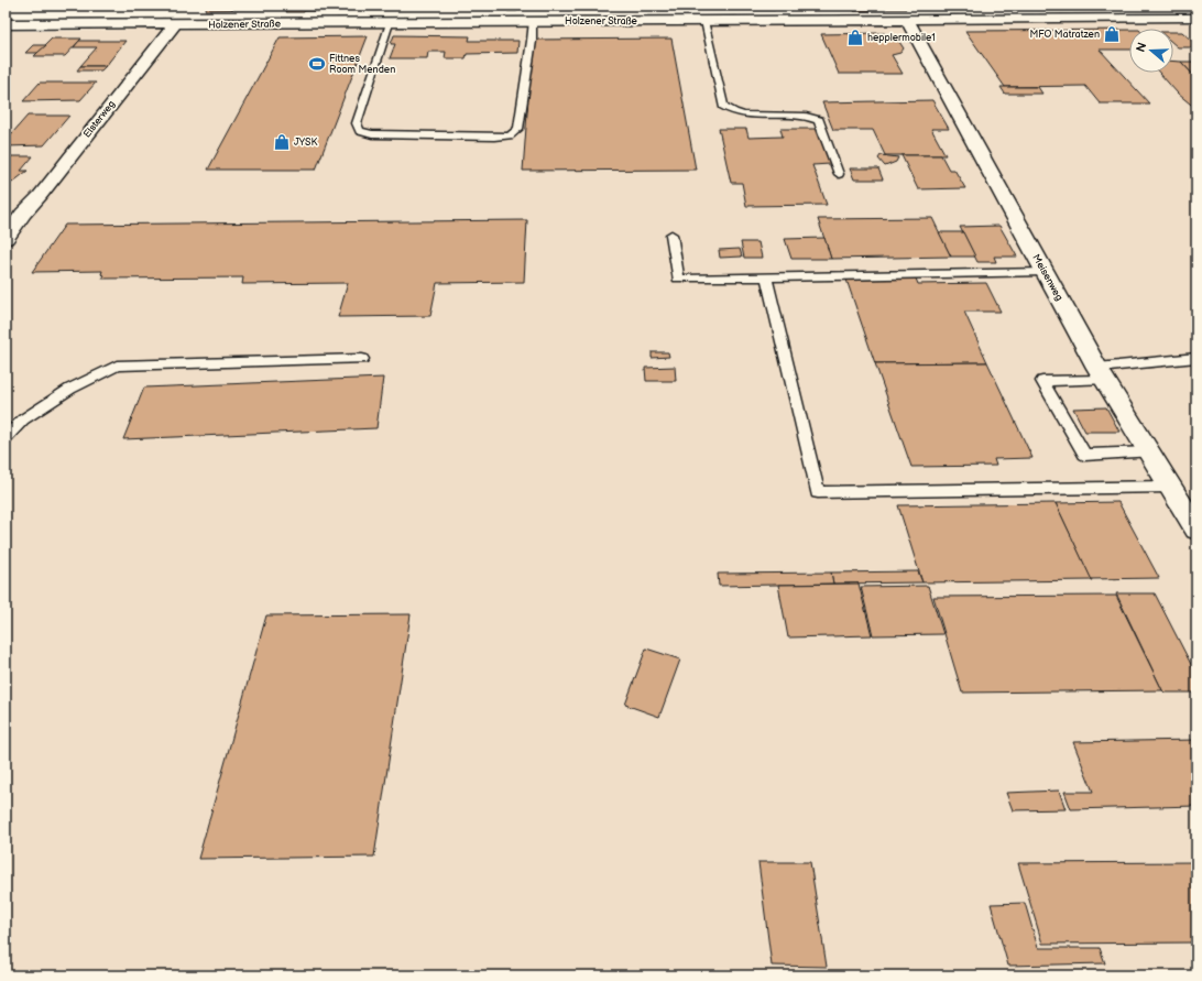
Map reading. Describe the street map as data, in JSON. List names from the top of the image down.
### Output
{
  "streets": {
    "street": ["Holzener Straße", "Elsterweg", "Meisenweg"]
  },
  "crossings": [
    ["Holzener Straße", "Elsterweg"],
    ["Holzener Straße", "Meisenweg"]
  ],
  "places": {
    "shop": ["MFO Matratzen", "hepplermobile1", "JYSK"],
    "sports": ["Fittnes Room Menden"]
  },
  "north": "left"
}
